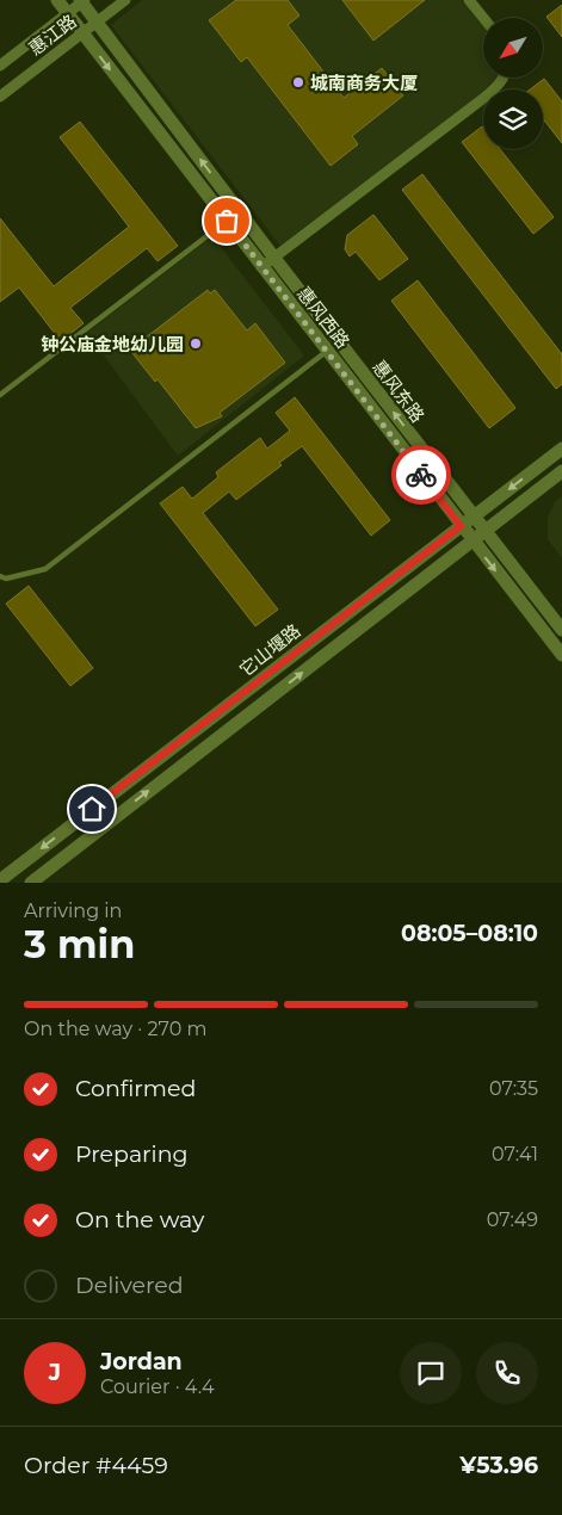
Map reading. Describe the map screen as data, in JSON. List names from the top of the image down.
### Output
{
  "streets": {
    "street": [
      "惠江路",
      "惠风西路",
      "惠风东路",
      "它山堰路"
    ]
  },
  "crossings": [
    ["惠江路", "惠风西路"],
    ["惠江路", "惠风东路"],
    ["惠风西路", "它山堰路"],
    ["惠风东路", "它山堰路"]
  ],
  "one_way": ["惠风西路", "惠风东路"],
  "places": ["城南商务大厦", "钟公庙金地幼儿园"],
  "north": "bottom left",
  "page": {
    "heading": ["3 min", "Arriving in", "08:05–08:10"],
    "panel": [
      "Jordan",
      "Courier · 4.4",
      "Order #4459",
      "¥53.96"
    ],
    "bar": "On the way · 270 m",
    "list": [
      ["Confirmed", "07:35"],
      ["Preparing", "07:41"],
      ["On the way", "07:49"],
      "Delivered"
    ],
    "round": "J"
  }
}
